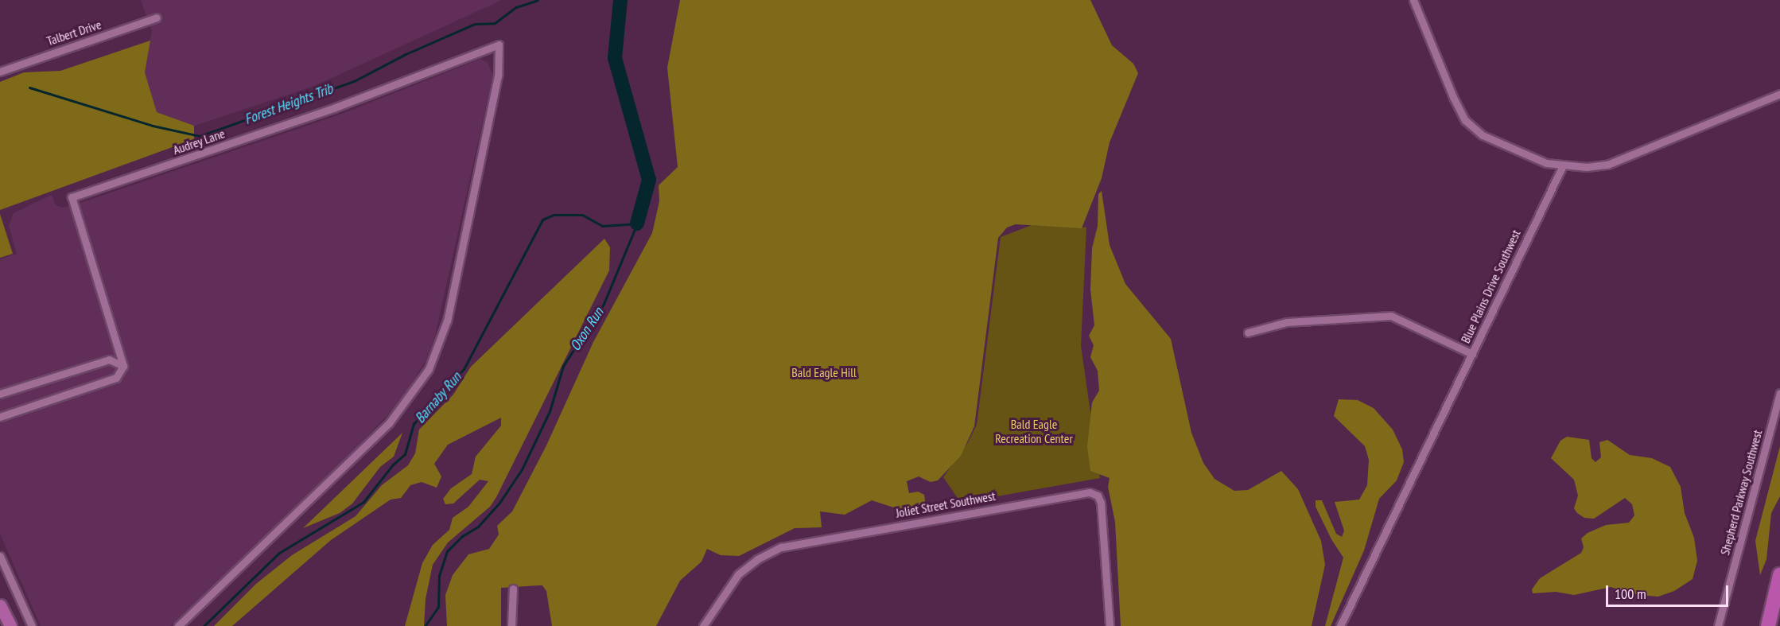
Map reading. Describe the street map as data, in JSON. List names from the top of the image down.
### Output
{
  "streets": {
    "street": [
      "Talbert Drive",
      "Audrey Lane",
      "Blue Plains Drive Southwest",
      "Shepherd Parkway Southwest",
      "Joliet Street Southwest"
    ]
  },
  "water": ["Forest Heights Trib", "Oxon Run", "Barnaby Run"],
  "parks": ["Bald Eagle Hill", "Bald Eagle Recreation Center"],
  "scale_bar": "100 m"
}
